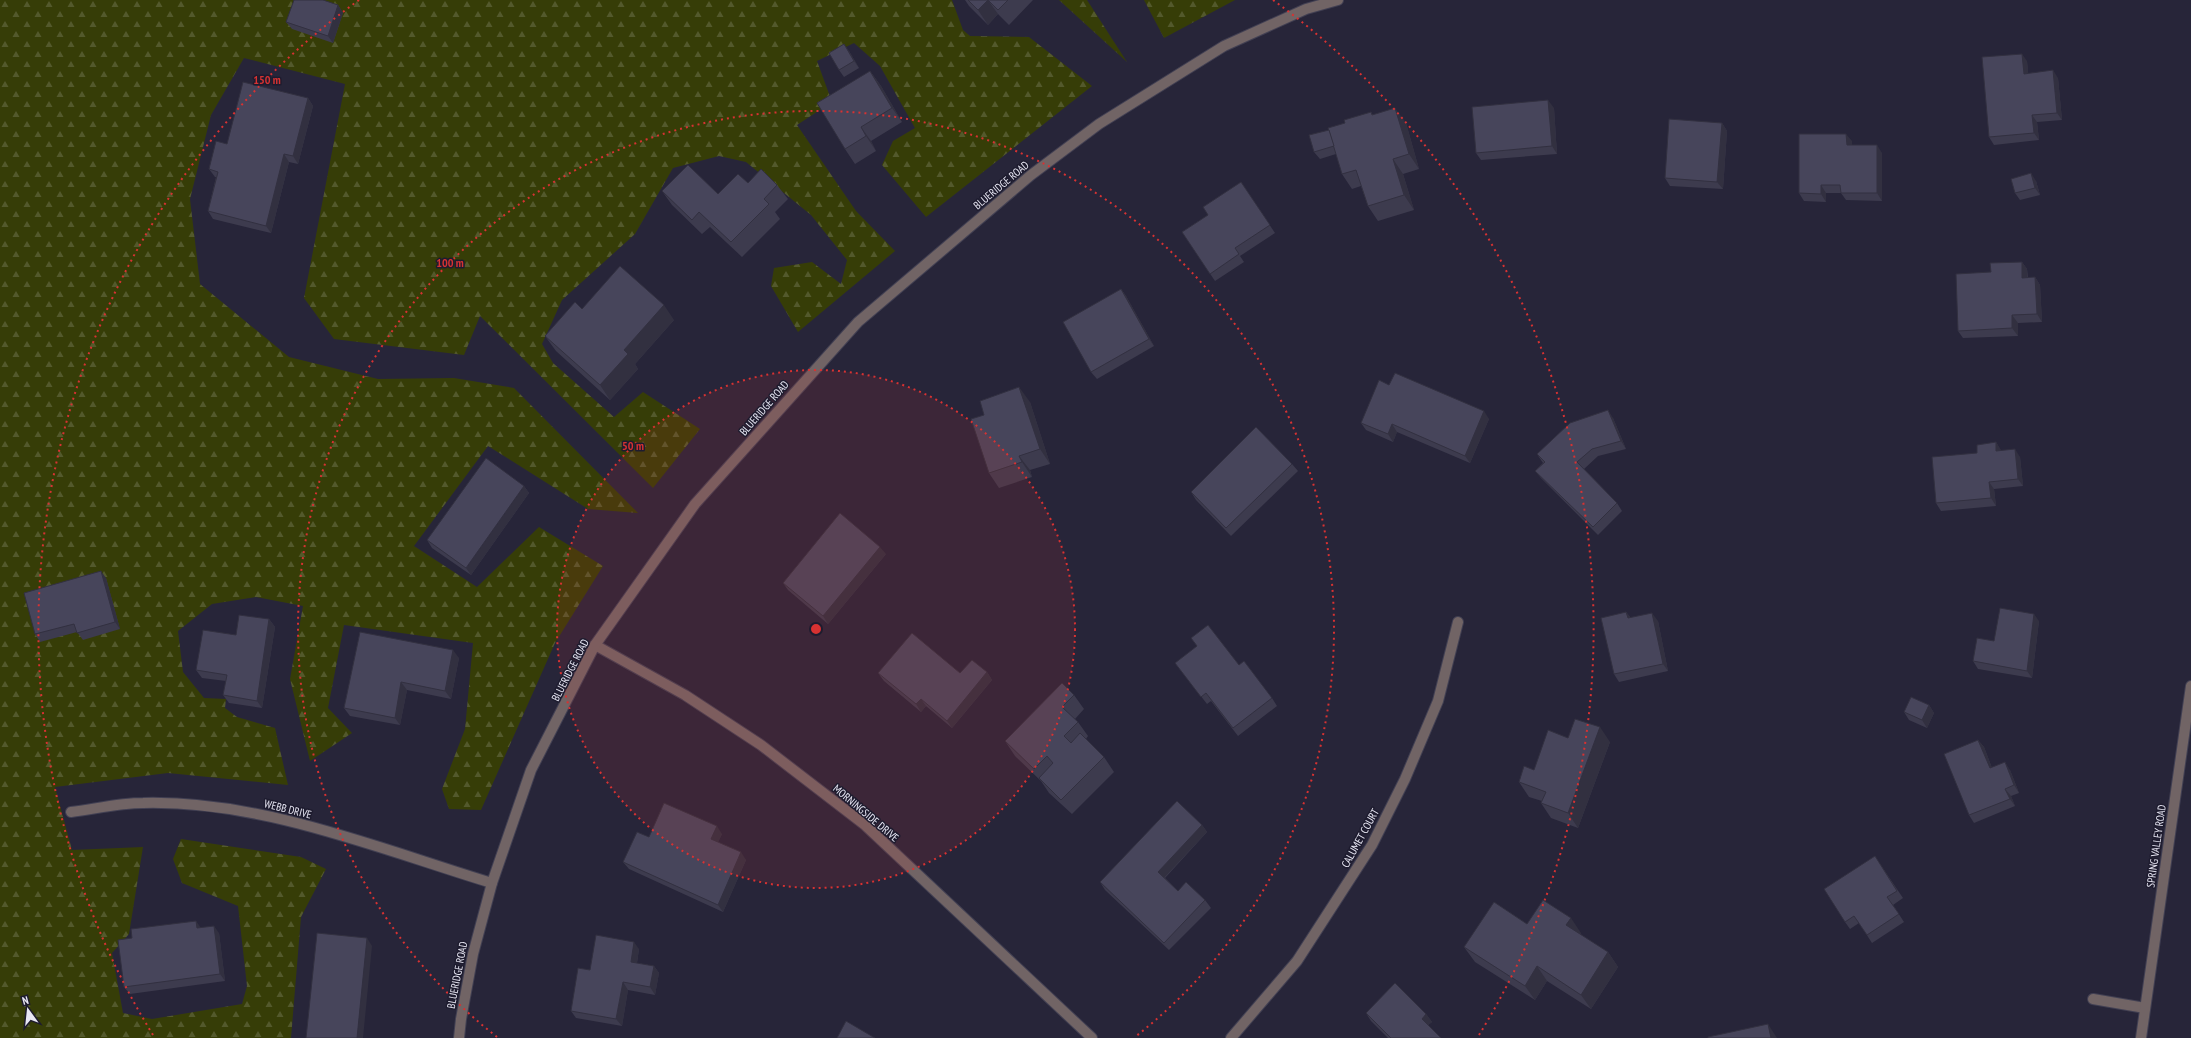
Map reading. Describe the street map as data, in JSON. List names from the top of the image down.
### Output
{
  "streets": {
    "street": [
      "BLUERIDGE ROAD",
      "WEBB DRIVE",
      "MORNINGSIDE DRIVE",
      "CALUMET COURT",
      "SPRING VALLEY ROAD"
    ]
  },
  "crossings": [
    ["BLUERIDGE ROAD", "WEBB DRIVE"],
    ["BLUERIDGE ROAD", "MORNINGSIDE DRIVE"]
  ],
  "north": "top",
  "rings": ["150 m", "100 m", "50 m"]
}
